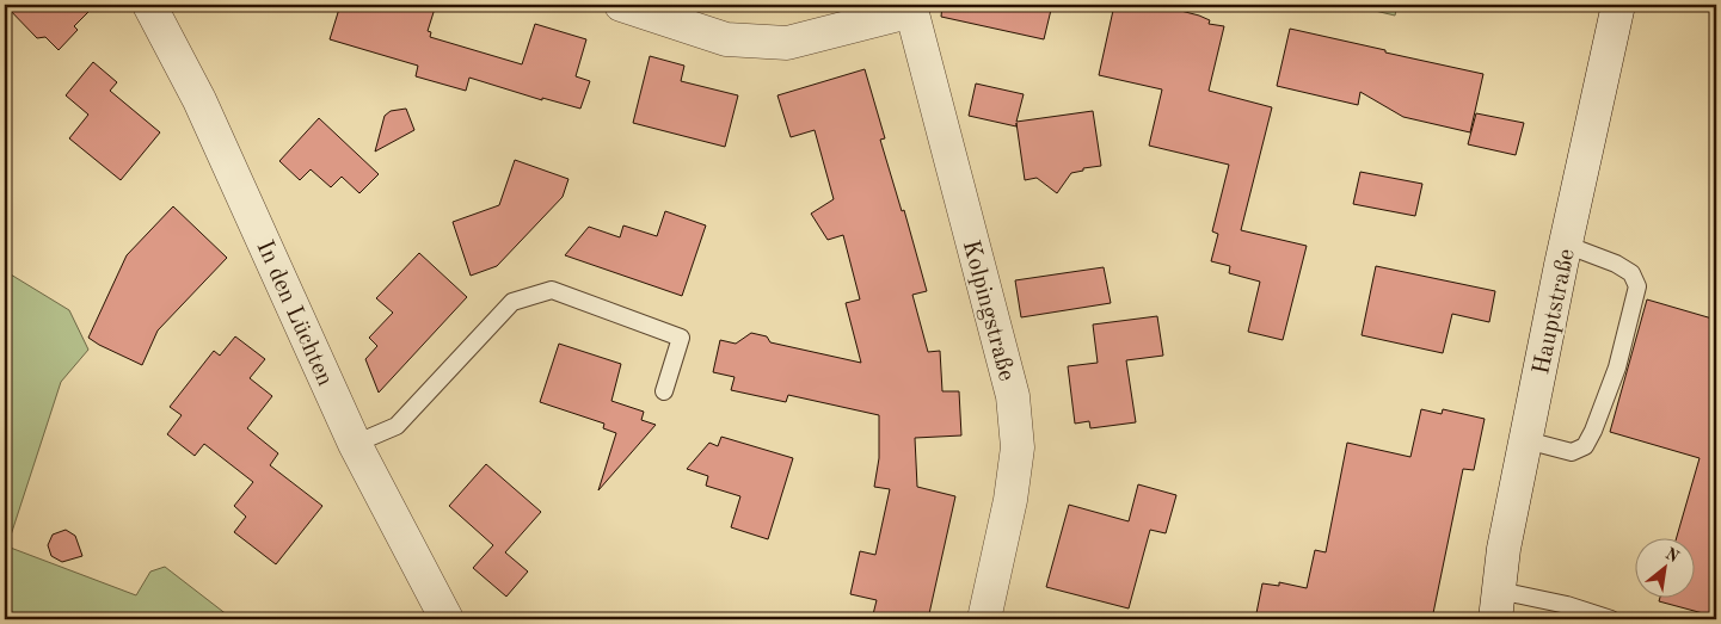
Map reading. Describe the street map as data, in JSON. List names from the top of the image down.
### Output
{
  "streets": {
    "street": ["Kolpingstraße", "Hauptstraße", "In den Lüchten"]
  },
  "north": "top right"
}
